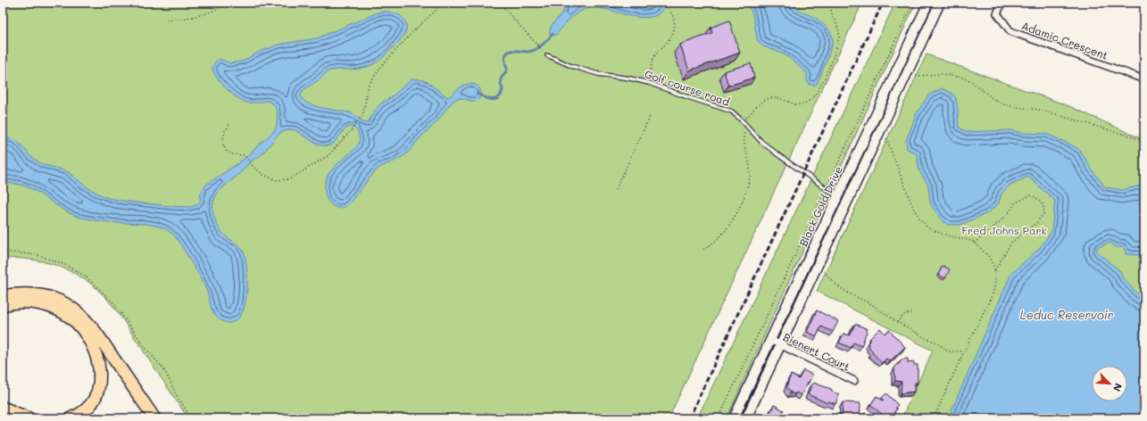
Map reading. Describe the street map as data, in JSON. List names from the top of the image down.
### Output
{
  "streets": {
    "main road": ["Black Gold Drive"],
    "street": ["Adamic Crescent", "Bienert Court"],
    "lane": ["Golf course road"]
  },
  "crossings": [
    ["Golf course road", "Black Gold Drive"],
    ["Black Gold Drive", "Bienert Court"]
  ],
  "water": ["Leduc Reservoir"],
  "parks": ["Fred Johns Park"],
  "north": "bottom right"
}
